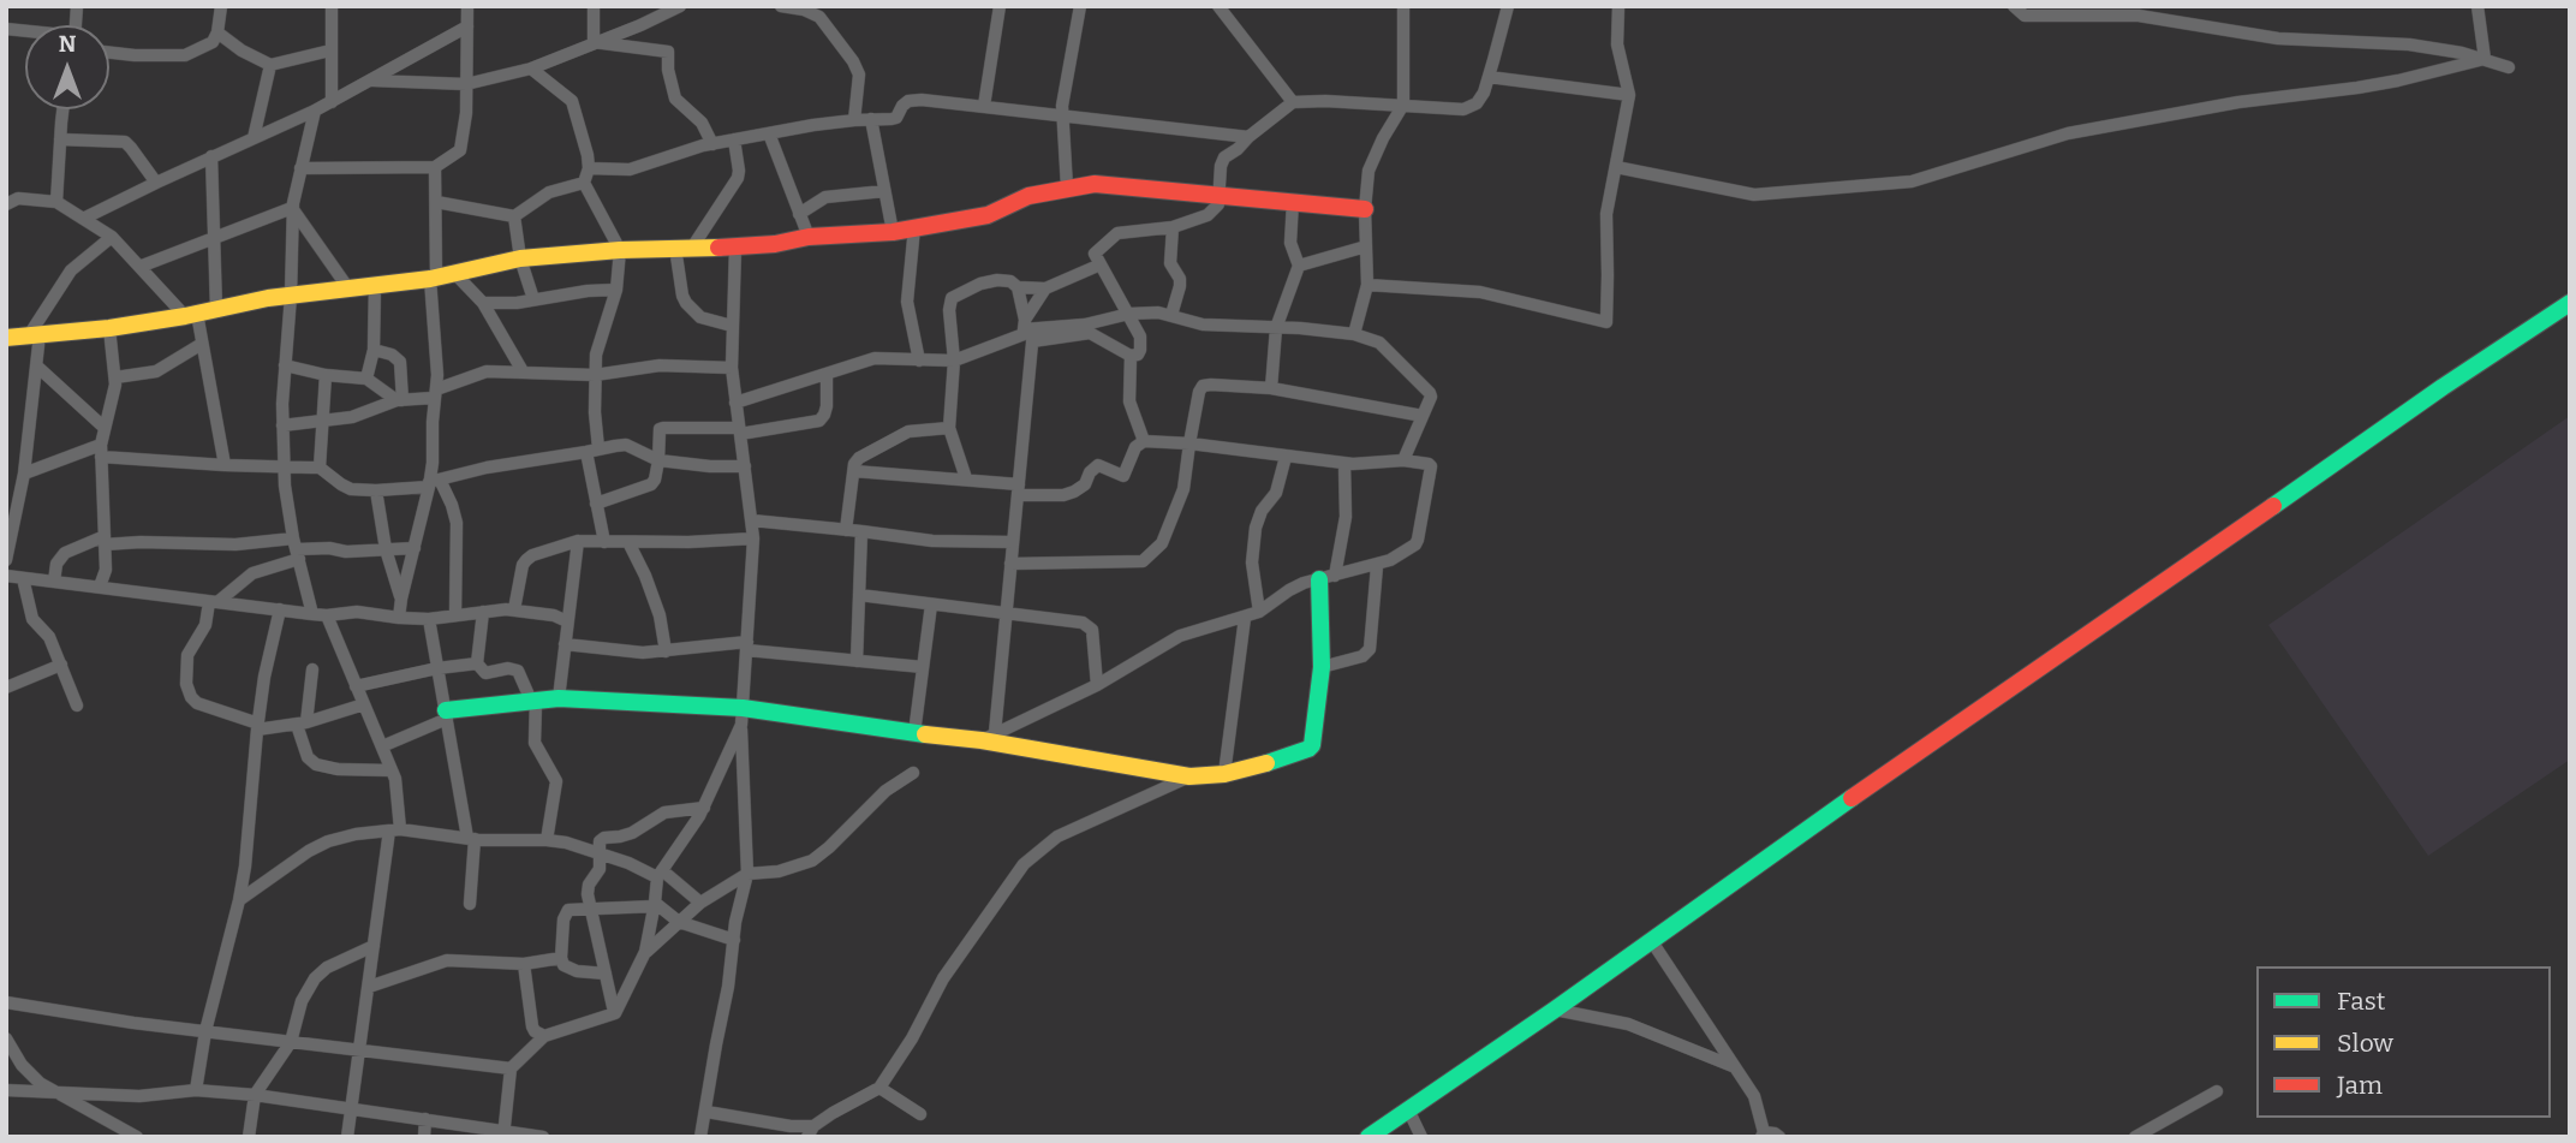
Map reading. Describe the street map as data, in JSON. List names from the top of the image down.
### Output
{
  "legend": ["Fast", "Slow", "Jam"],
  "north": "top"
}
